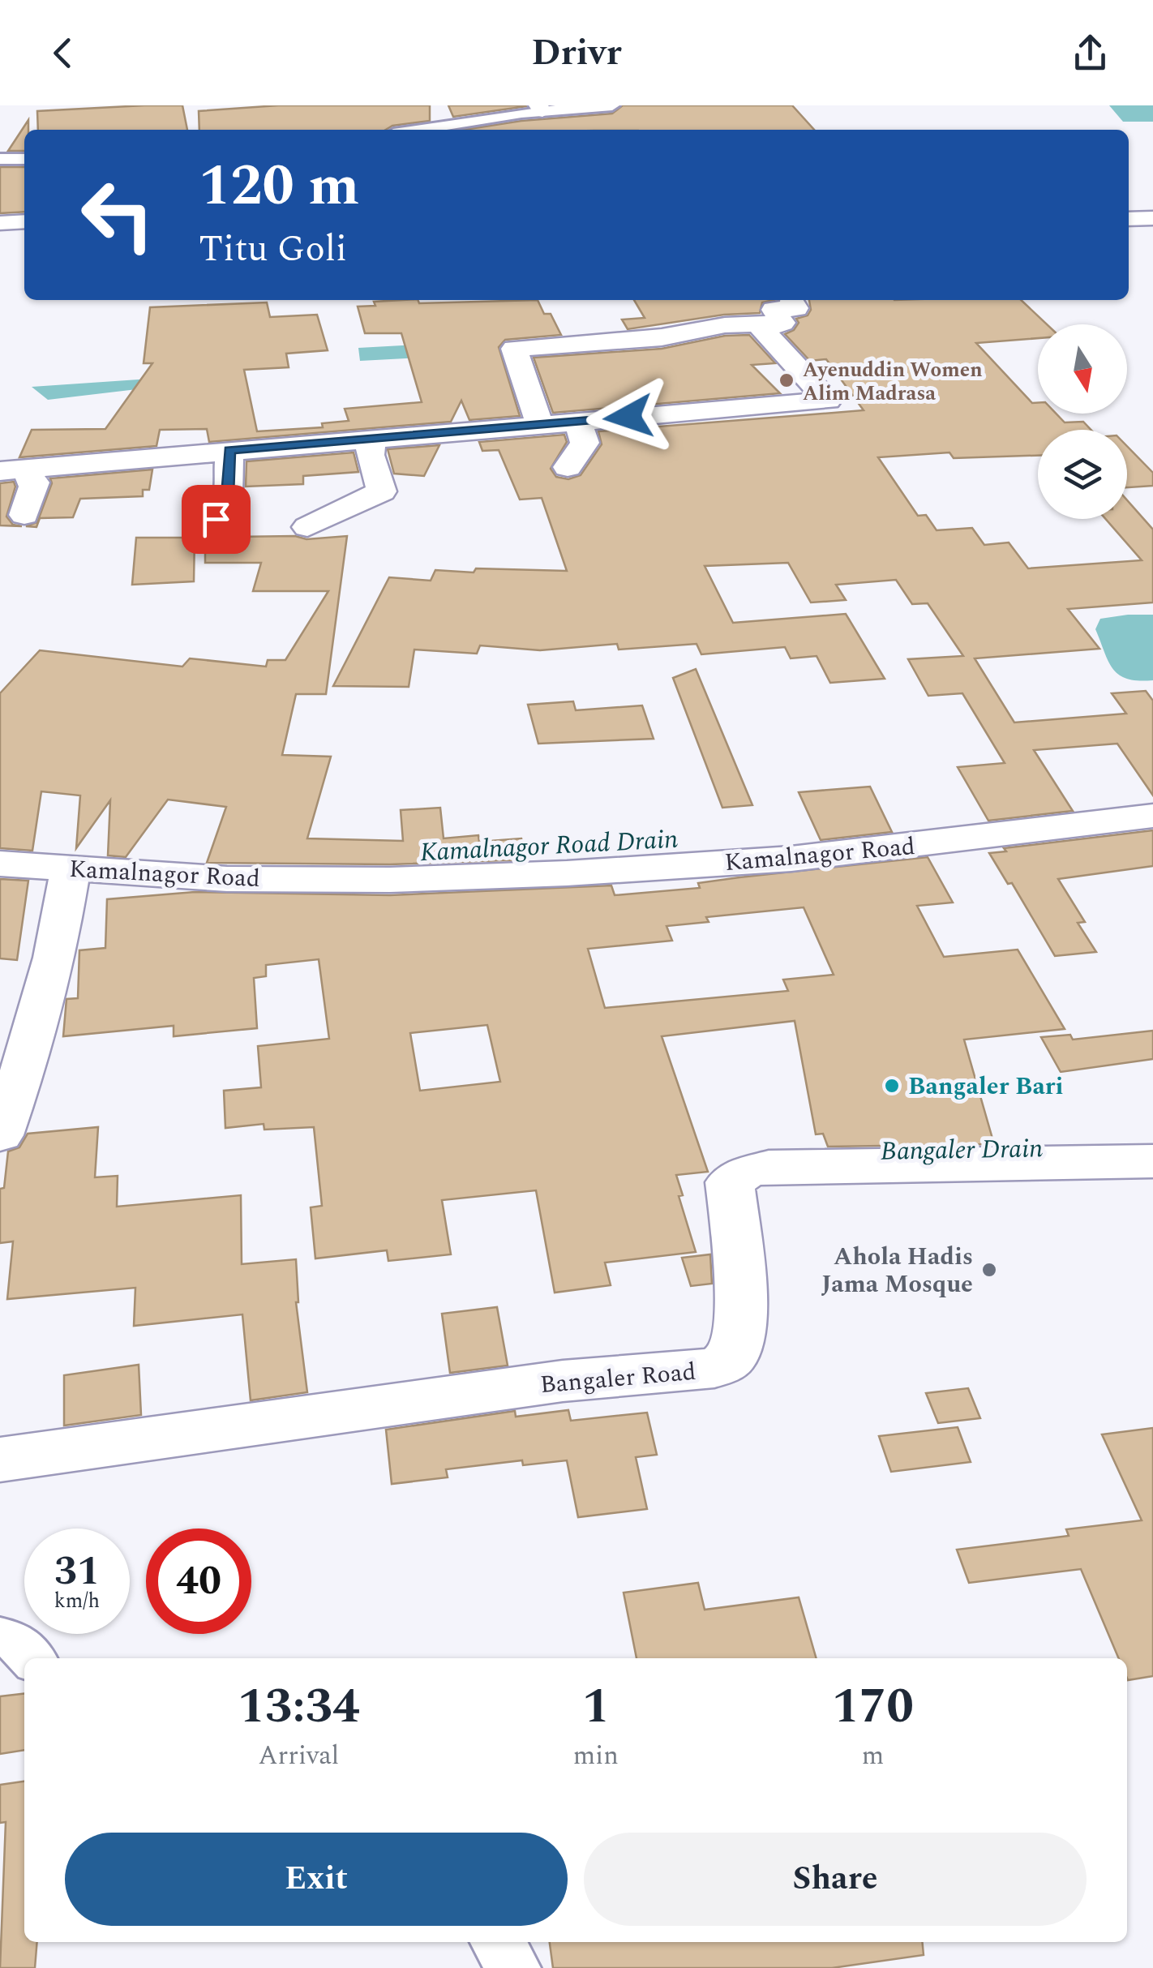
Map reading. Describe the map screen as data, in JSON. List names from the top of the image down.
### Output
{
  "streets": {
    "street": ["Kamalnagor Road", "Bangaler Road"]
  },
  "water": ["Kamalnagor Road Drain", "Bangaler Drain"],
  "places": ["Ayenuddin Women Alim Madrasa", "Bangaler Bari", "Ahola Hadis Jama Mosque"],
  "north": "bottom",
  "page": {
    "header": "Drivr",
    "turn": ["120 m", "Titu Goli"],
    "speed": "31 km/h",
    "limit": "40",
    "eta": [
      "13:34",
      "Arrival",
      "1",
      "min",
      "170",
      "m"
    ],
    "buttons": ["Exit", "Share"]
  }
}
